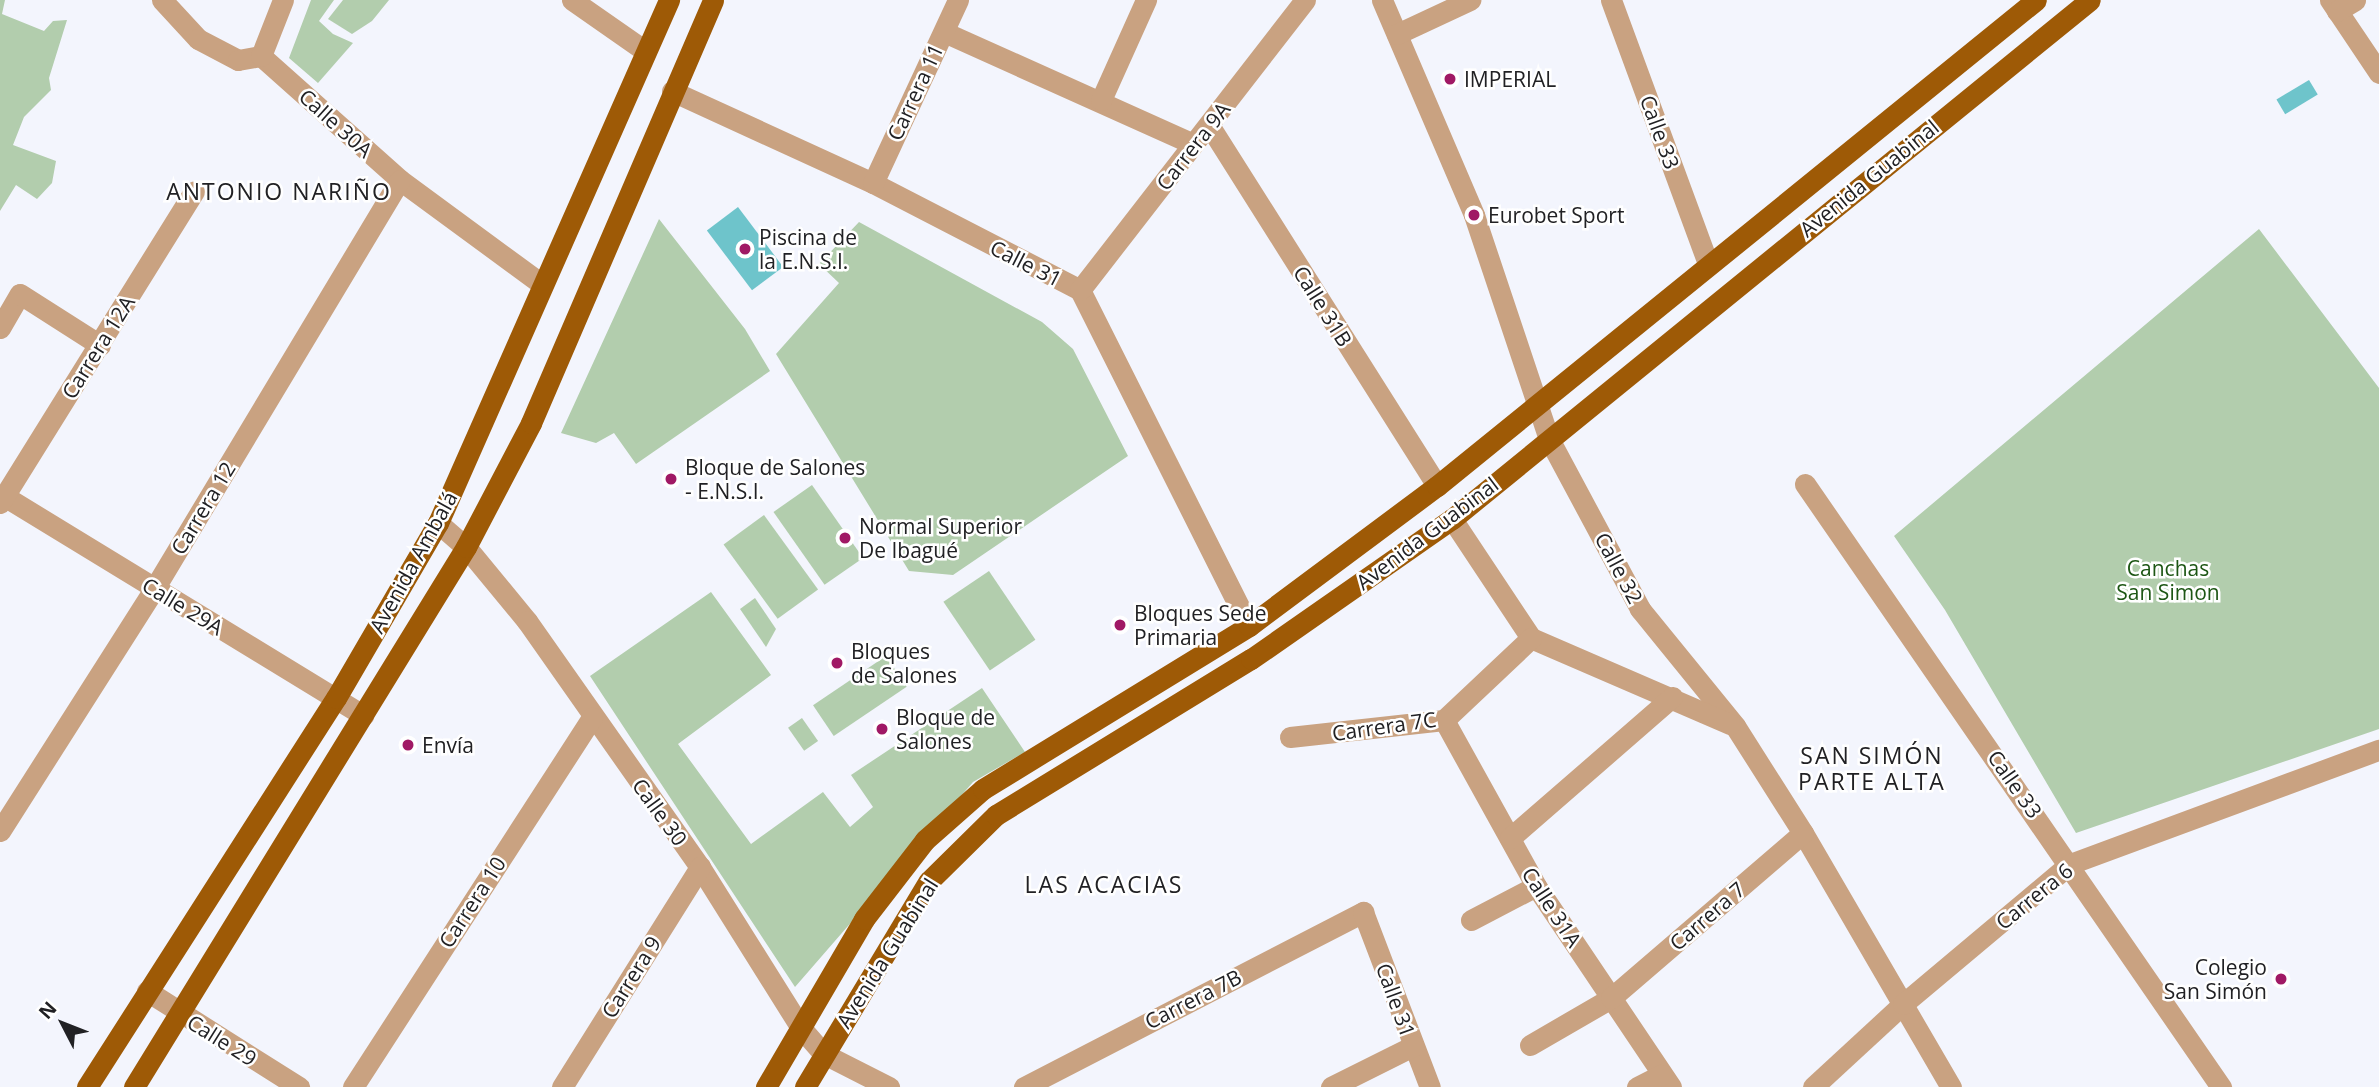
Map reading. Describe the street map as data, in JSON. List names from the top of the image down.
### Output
{
  "streets": {
    "main road": ["Avenida Guabinal", "Avenida Ambalá"],
    "street": [
      "Carrera 11",
      "Calle 30A",
      "Calle 33",
      "Carrera 9A",
      "Calle 31",
      "Calle 31B",
      "Carrera 12A",
      "Carrera 12",
      "Calle 32",
      "Calle 29A",
      "Carrera 7C",
      "Calle 30",
      "Carrera 6",
      "Carrera 10",
      "Calle 31A",
      "Carrera 7",
      "Carrera 9",
      "Carrera 7B",
      "Calle 29"
    ]
  },
  "crossings": [
    ["Carrera 11", "Calle 31"],
    ["Calle 30A", "Carrera 12"],
    ["Calle 30A", "Avenida Ambalá"],
    ["Calle 33", "Avenida Guabinal"],
    ["Calle 33", "Carrera 6"],
    ["Carrera 9A", "Calle 31"],
    ["Carrera 9A", "Calle 31B"],
    ["Avenida Guabinal", "Calle 31"],
    ["Avenida Guabinal", "Calle 31B"],
    ["Avenida Guabinal", "Calle 32"],
    ["Avenida Guabinal", "Calle 30"],
    ["Calle 31", "Avenida Ambalá"],
    ["Calle 31", "Carrera 7B"],
    ["Carrera 12A", "Calle 29A"],
    ["Carrera 12", "Calle 29A"],
    ["Avenida Ambalá", "Calle 29A"],
    ["Avenida Ambalá", "Calle 30"],
    ["Avenida Ambalá", "Calle 29"],
    ["Calle 32", "Carrera 6"],
    ["Calle 32", "Carrera 7"],
    ["Carrera 7C", "Calle 31A"],
    ["Calle 30", "Carrera 10"],
    ["Calle 30", "Carrera 9"],
    ["Calle 31A", "Carrera 7"]
  ],
  "districts": ["ANTONIO NARIÑO", "SAN SIMÓN PARTE ALTA", "LAS ACACIAS"],
  "parks": ["Canchas San Simon"],
  "places": [
    "IMPERIAL",
    "Eurobet Sport",
    "Piscina de la E.N.S.I.",
    "Bloque de Salones - E.N.S.I.",
    "Normal Superior De Ibagué",
    "Bloques Sede Primaria",
    "Bloques de Salones",
    "Bloque de Salones",
    "Envía",
    "Colegio San Simón"
  ],
  "north": "top left"
}
